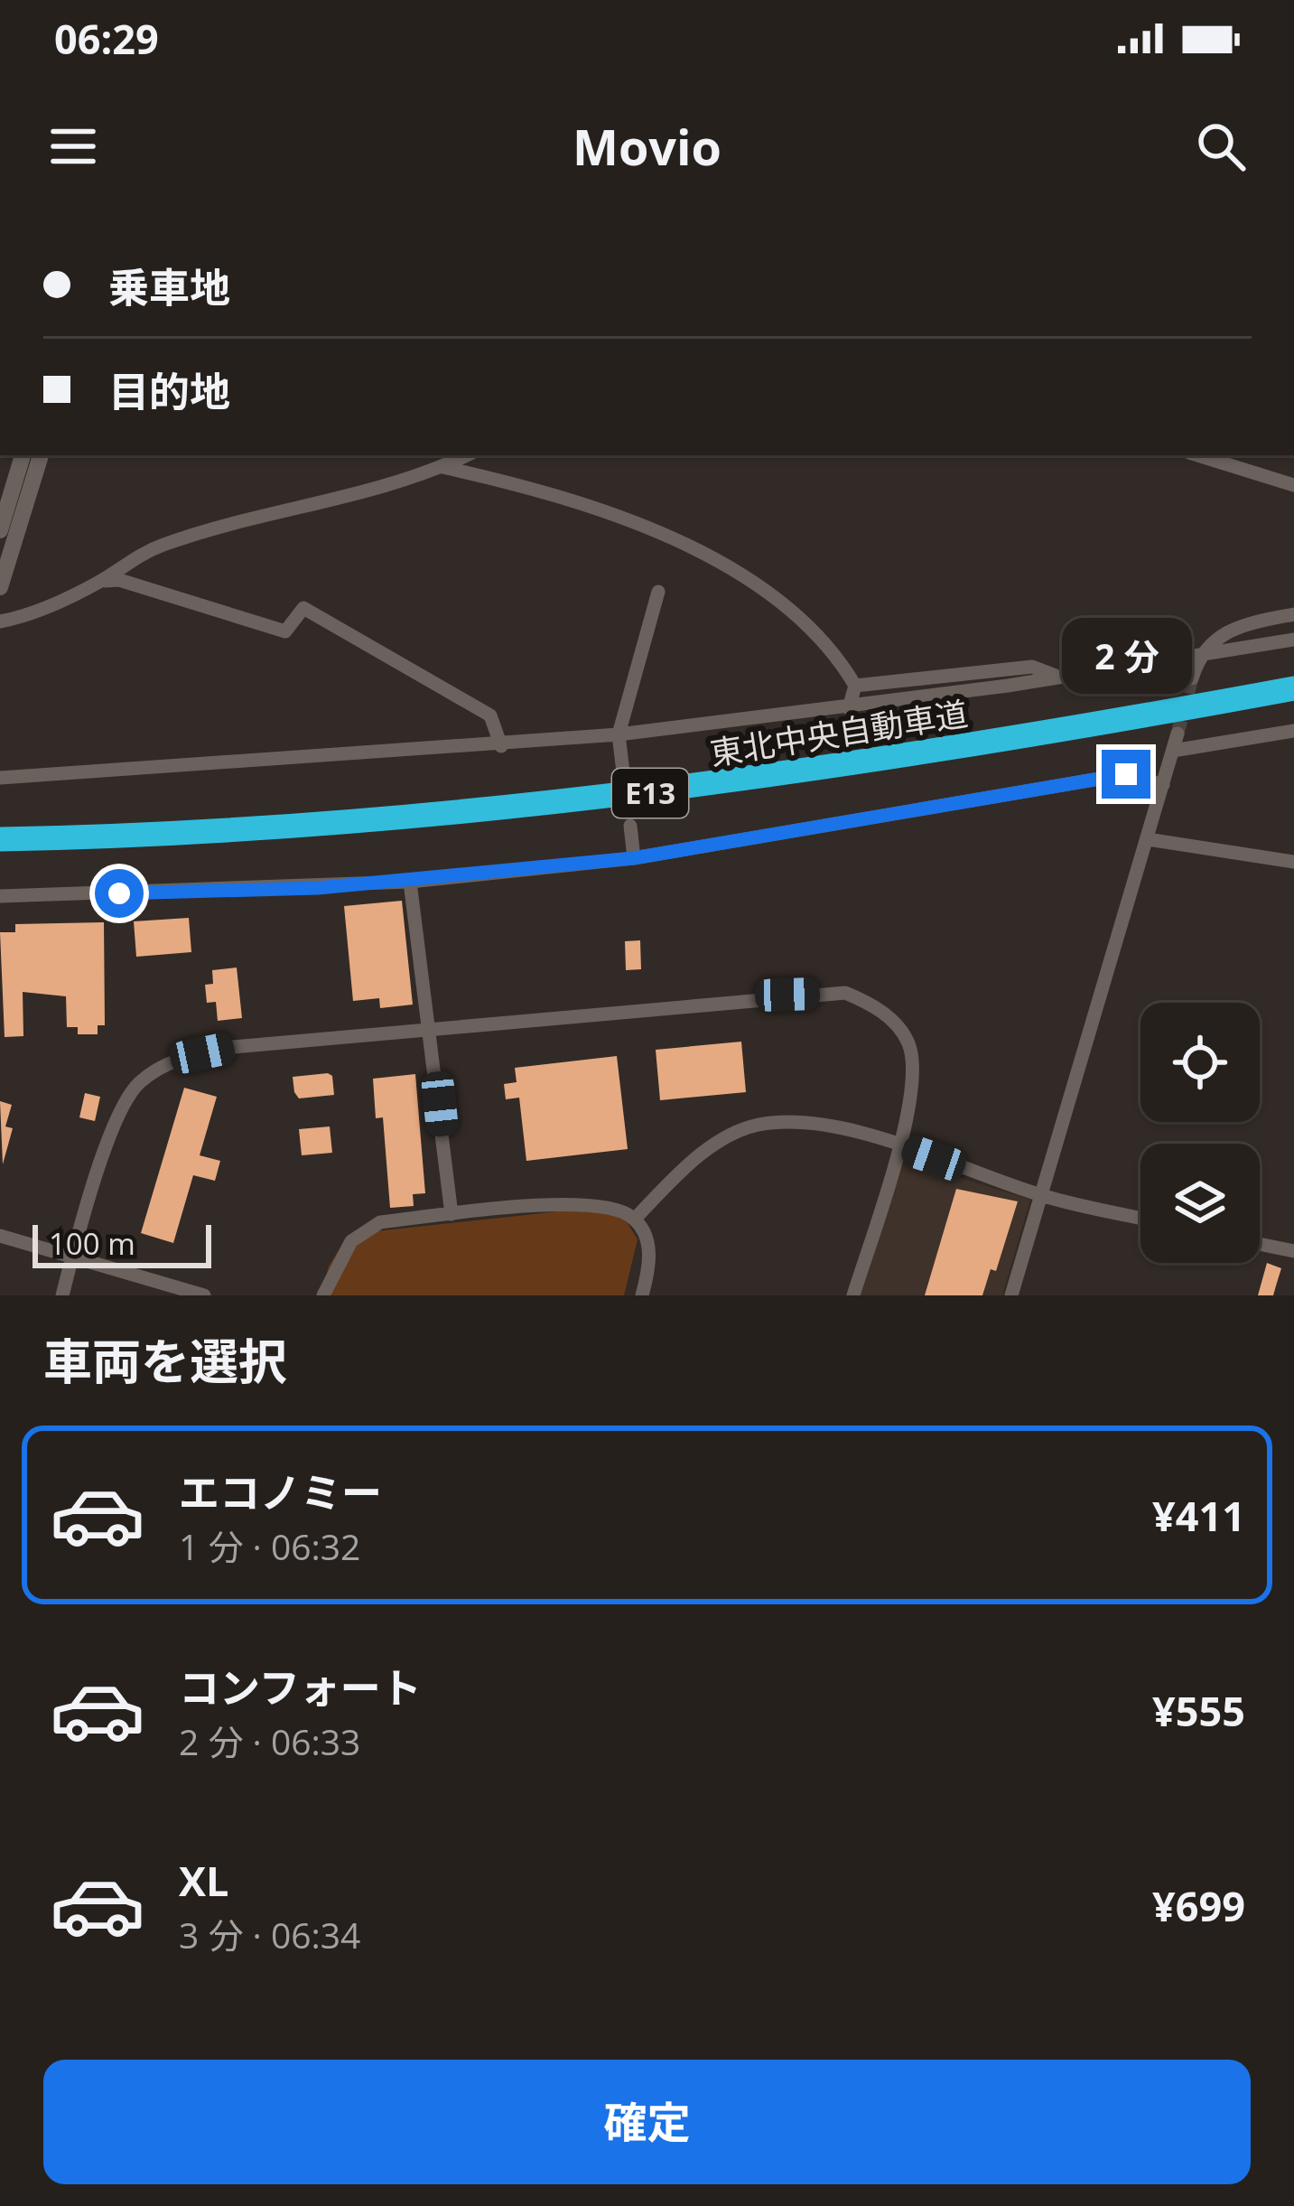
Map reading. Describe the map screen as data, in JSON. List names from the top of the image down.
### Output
{
  "streets": {
    "highway": ["東北中央自動車道", "E13"]
  },
  "scale_bar": "100 m",
  "page": {
    "status": "06:29",
    "header": "Movio",
    "banner": ["乗車地", "目的地"],
    "bubble": "2 分",
    "scale": "100 m",
    "heading": "車両を選択",
    "list": [
      {
        "name": "エコノミー",
        "note": "1 分 · 06:32",
        "value": "¥411"
      },
      {
        "name": "コンフォート",
        "note": "2 分 · 06:33",
        "value": "¥555"
      },
      {
        "name": "XL",
        "note": "3 分 · 06:34",
        "value": "¥699"
      }
    ],
    "buttons": "確定"
  }
}
